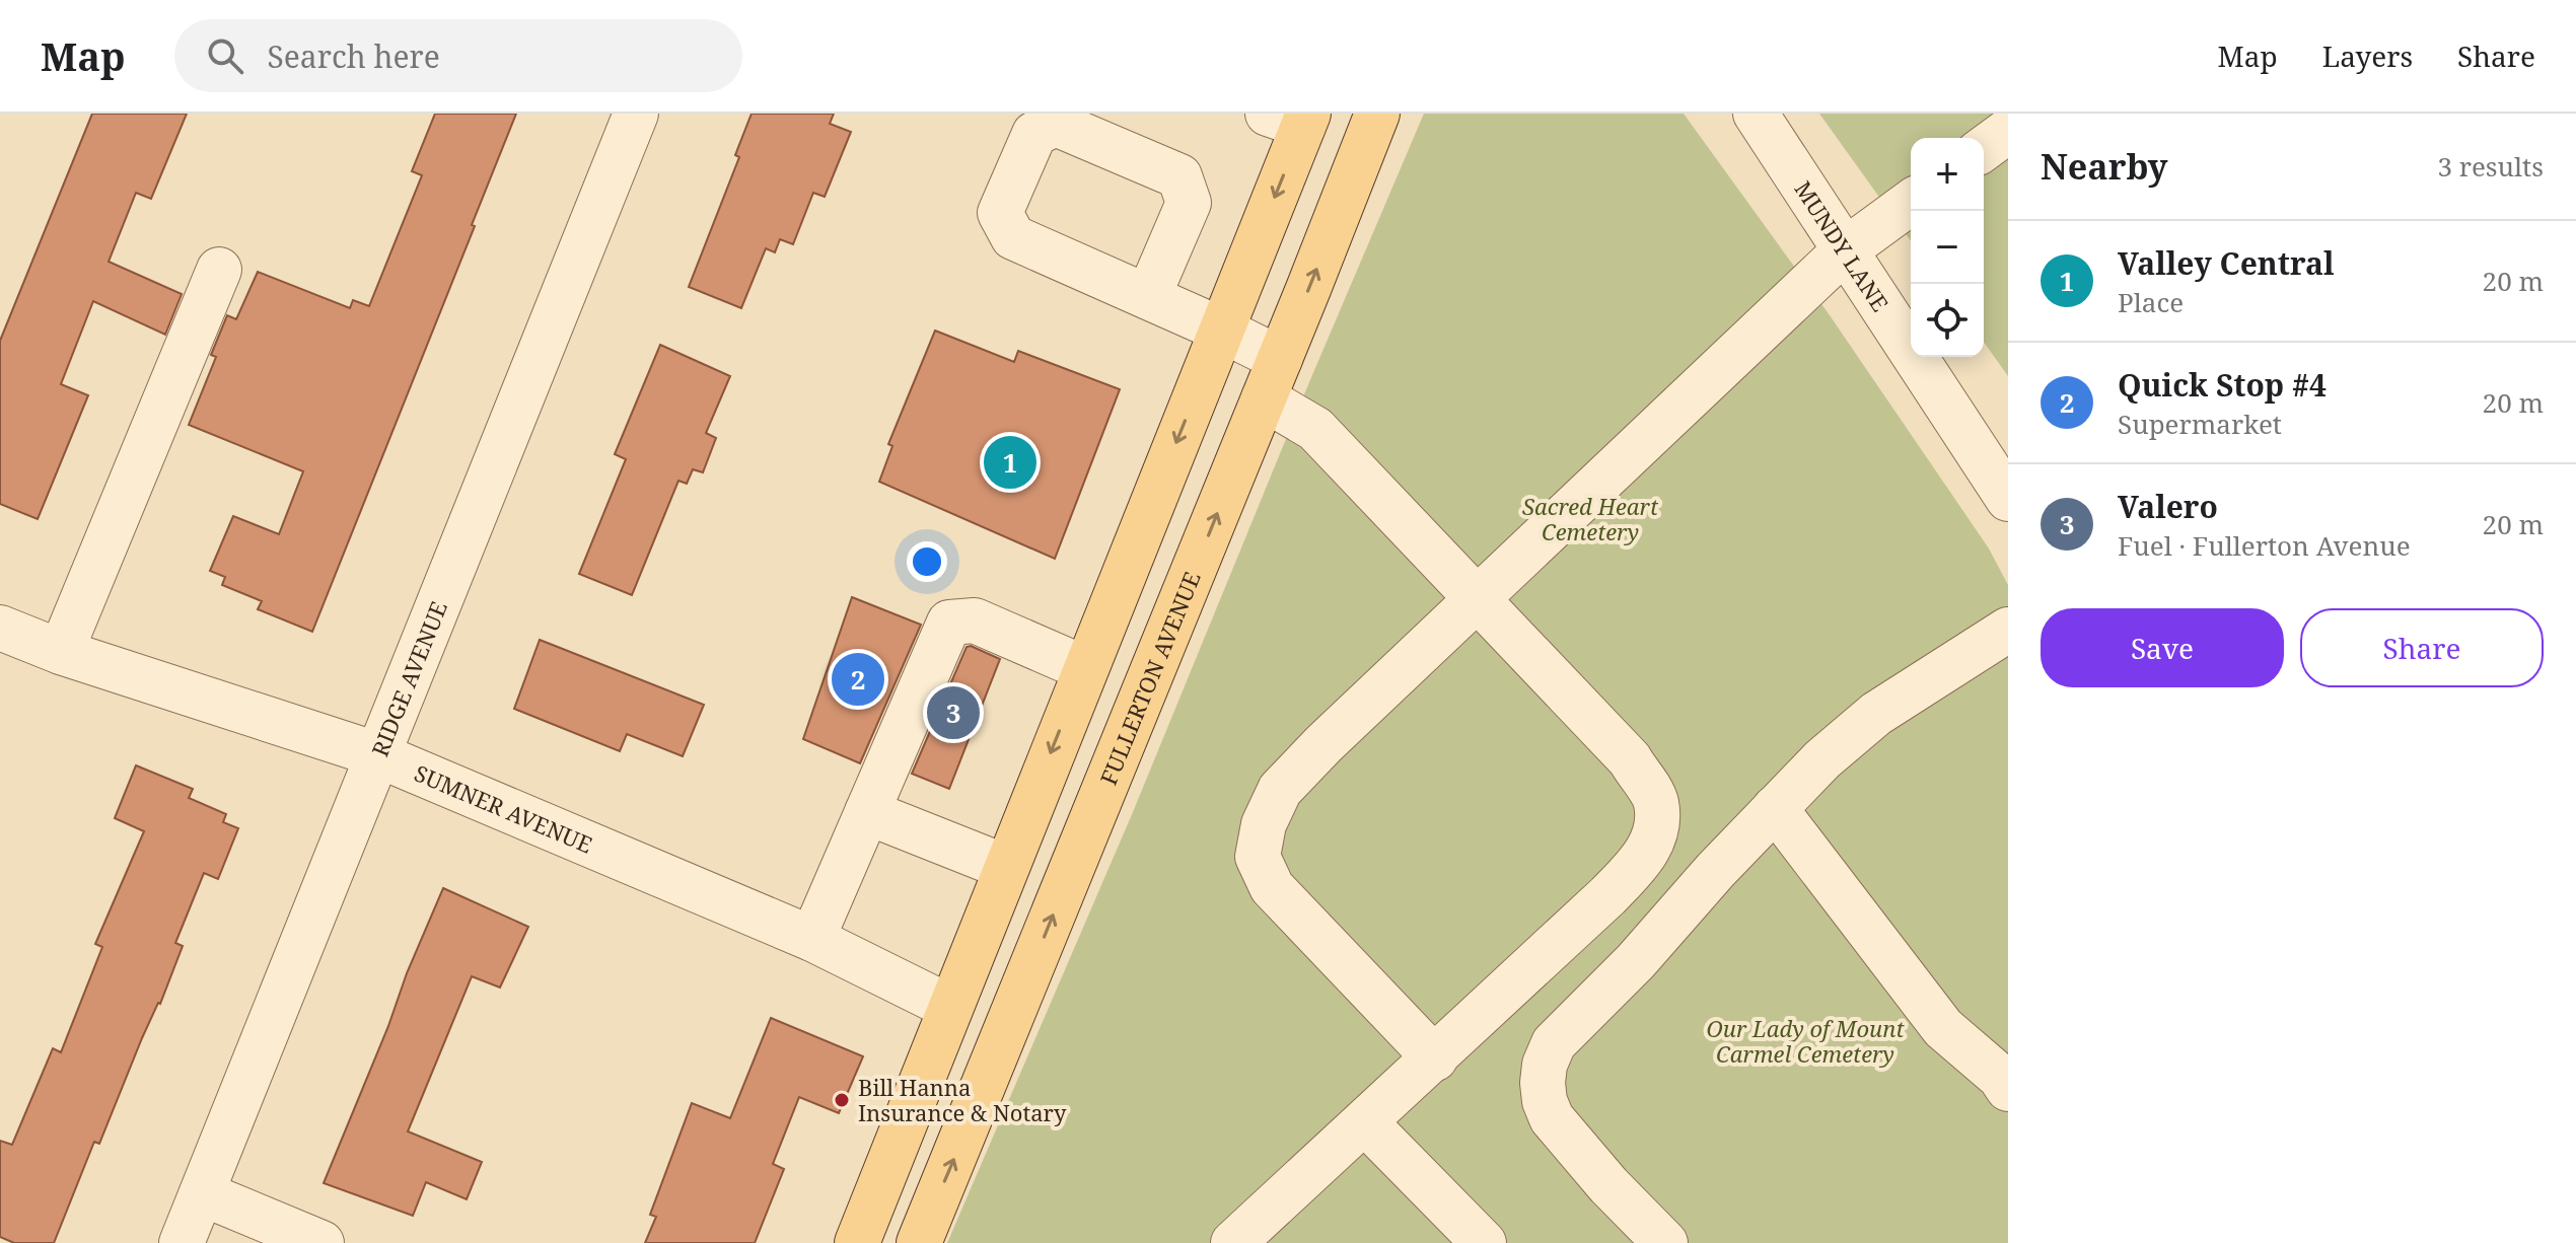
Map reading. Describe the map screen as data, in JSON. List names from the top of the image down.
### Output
{
  "streets": {
    "main road": ["FULLERTON AVENUE"],
    "street": ["MUNDY LANE", "RIDGE AVENUE", "SUMNER AVENUE"]
  },
  "crossings": [
    ["RIDGE AVENUE", "SUMNER AVENUE"]
  ],
  "parks": ["Sacred Heart Cemetery", "Our Lady of Mount Carmel Cemetery"],
  "places": ["Bill Hanna Insurance & Notary"],
  "page": {
    "header": "Map",
    "search": "Search here",
    "nav": ["Map", "Layers", "Share"],
    "heading": ["Nearby", "3 results"],
    "map_buttons": ["+", "−"],
    "list": [
      {
        "mark": "1",
        "name": "Valley Central",
        "note": "Place",
        "value": "20 m"
      },
      {
        "mark": "2",
        "name": "Quick Stop #4",
        "note": "Supermarket",
        "value": "20 m"
      },
      {
        "mark": "3",
        "name": "Valero",
        "note": "Fuel · Fullerton Avenue",
        "value": "20 m"
      }
    ],
    "pins": ["1", "2", "3"],
    "buttons": ["Save", "Share"]
  }
}
